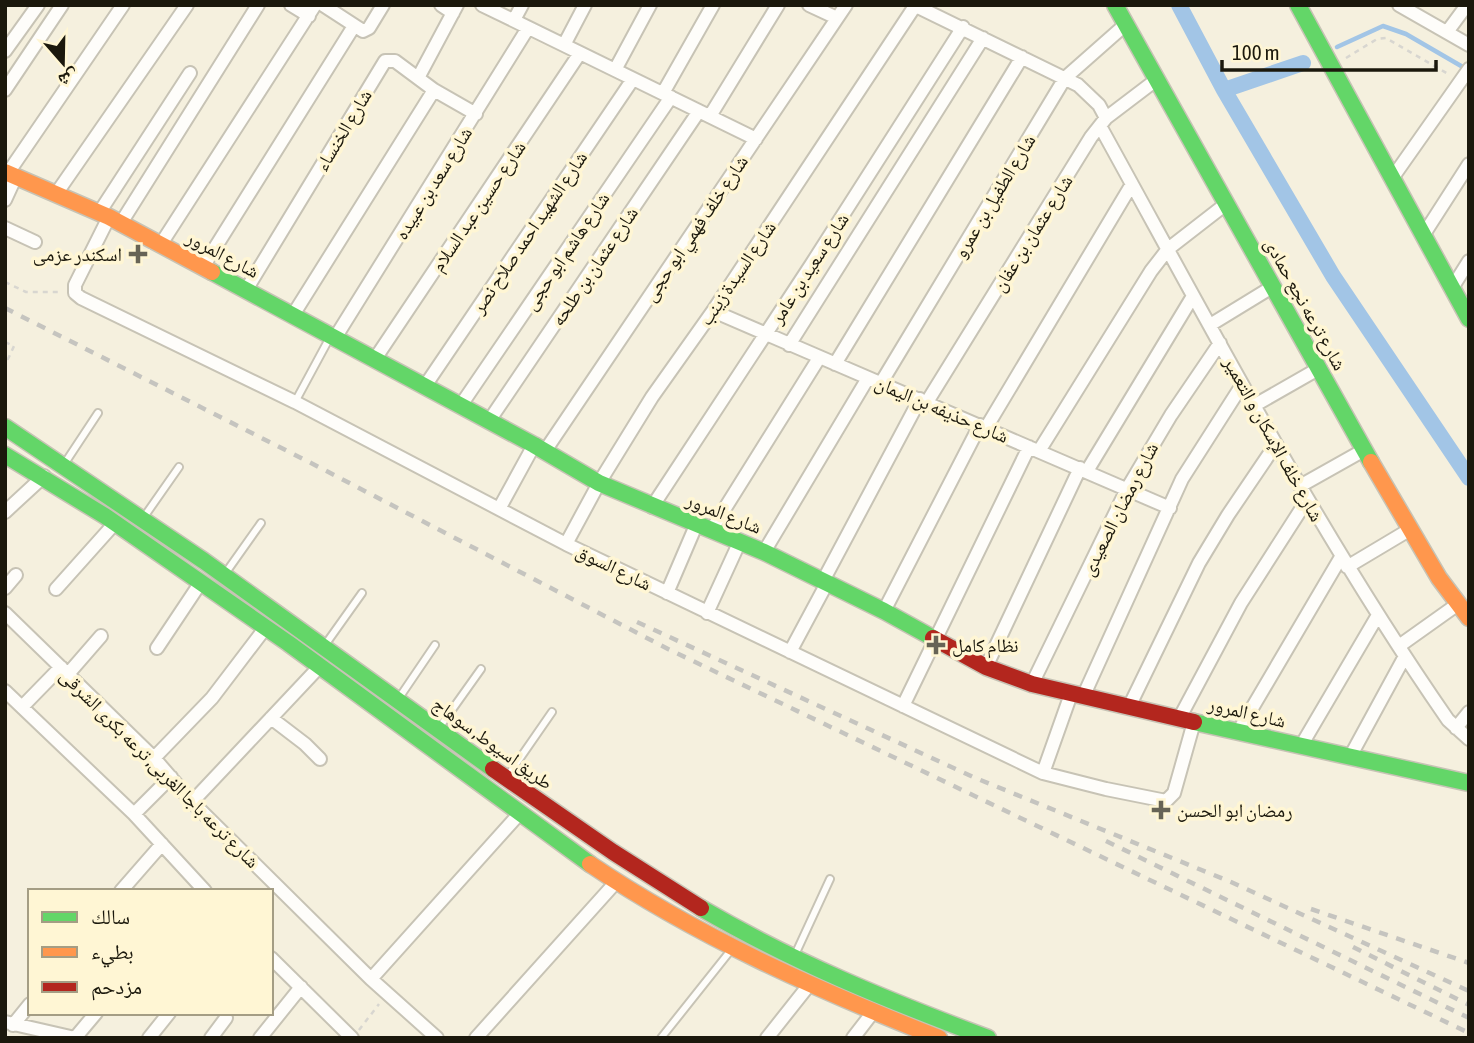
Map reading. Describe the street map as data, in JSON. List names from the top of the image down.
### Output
{
  "streets": {
    "main road": ["شارع المرور", "شارع ترعه نجع حمادى", "طريق اسيوط, سوهاج"],
    "street": [
      "شارع الخنساء",
      "شارع سعد بن عبيده",
      "شارع الطفيل بن عمرو",
      "شارع حسين عبد السلام",
      "شارع خلف فهمي ابو حجى",
      "شارع الشهيد احمد صلاح نصر",
      "شارع عثمان بن عفان",
      "شارع هاشم ابو حجى",
      "شارع عثمان بن طلحه",
      "شارع سعيد بن عامر",
      "شارع السيدة زينب",
      "شارع حذيفه بن اليمان",
      "شارع خلف الإسكان و التعمير",
      "شارع رمضان الصعيدى",
      "شارع السوق",
      "شارع ترعه باجا الغربى, ترعه بكرى الشرقى"
    ]
  },
  "crossings": [
    ["شارع الخنساء", "شارع سعد بن عبيده"],
    ["شارع الخنساء", "شارع المرور"],
    ["شارع سعد بن عبيده", "شارع المرور"],
    ["شارع الطفيل بن عمرو", "شارع ترعه نجع حمادى"],
    ["شارع الطفيل بن عمرو", "شارع حذيفه بن اليمان"],
    ["شارع حسين عبد السلام", "شارع المرور"],
    ["شارع خلف فهمي ابو حجى", "شارع المرور"],
    ["شارع خلف فهمي ابو حجى", "شارع السوق"],
    ["شارع الشهيد احمد صلاح نصر", "شارع المرور"],
    ["شارع عثمان بن عفان", "شارع المرور"],
    ["شارع عثمان بن عفان", "شارع ترعه نجع حمادى"],
    ["شارع عثمان بن عفان", "شارع حذيفه بن اليمان"],
    ["شارع عثمان بن عفان", "شارع خلف الإسكان و التعمير"],
    ["شارع عثمان بن عفان", "شارع السوق"],
    ["شارع هاشم ابو حجى", "شارع المرور"],
    ["شارع المرور", "شارع عثمان بن طلحه"],
    ["شارع المرور", "شارع سعيد بن عامر"],
    ["شارع المرور", "شارع السيدة زينب"],
    ["شارع المرور", "شارع رمضان الصعيدى"],
    ["شارع المرور", "شارع السوق"],
    ["شارع سعيد بن عامر", "شارع حذيفه بن اليمان"],
    ["شارع السيدة زينب", "شارع حذيفه بن اليمان"],
    ["شارع السيدة زينب", "شارع السوق"],
    ["شارع حذيفه بن اليمان", "شارع رمضان الصعيدى"],
    ["شارع خلف الإسكان و التعمير", "شارع رمضان الصعيدى"]
  ],
  "places": {
    "health": ["اسكندر عزمى", "نظام كامل", "رمضان ابو الحسن"]
  },
  "legend": ["سالك", "بطيء", "مزدحم"],
  "scale_bar": "100 m",
  "north": "bottom"
}
